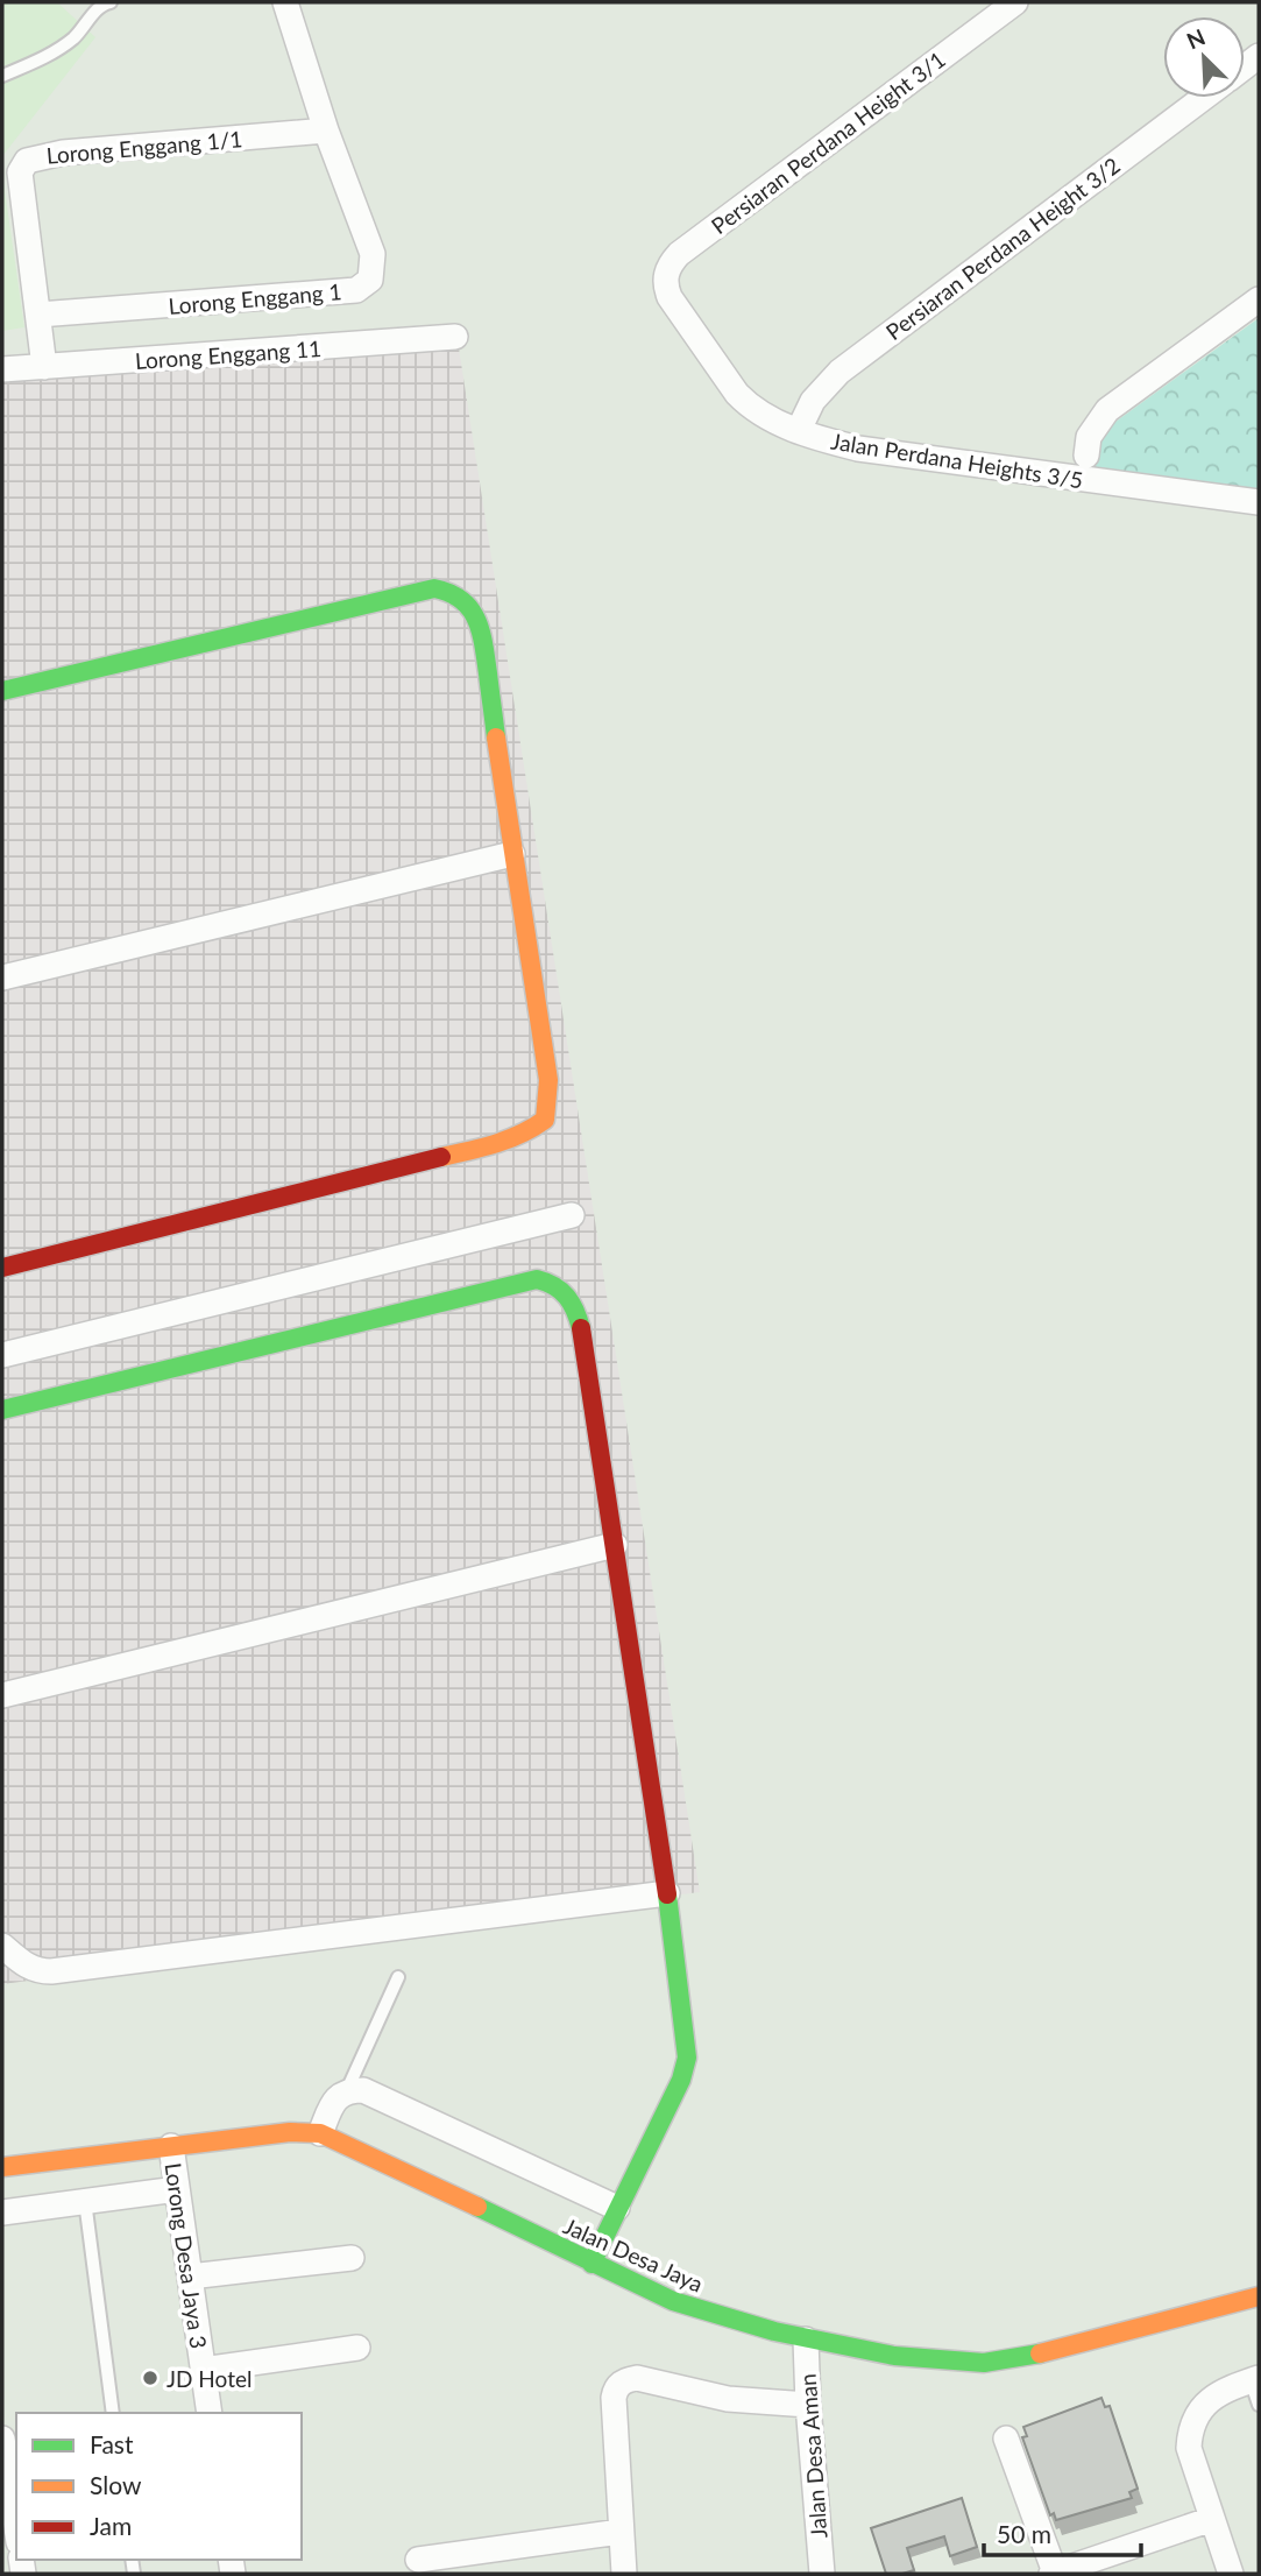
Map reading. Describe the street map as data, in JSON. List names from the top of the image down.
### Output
{
  "streets": {
    "street": [
      "Persiaran Perdana Height 3/1",
      "Lorong Enggang 1/1",
      "Persiaran Perdana Height 3/2",
      "Lorong Enggang 1",
      "Lorong Enggang 11",
      "Jalan Perdana Heights 3/5",
      "Jalan Desa Jaya",
      "Lorong Desa Jaya 3",
      "Jalan Desa Aman"
    ]
  },
  "crossings": [
    ["Persiaran Perdana Height 3/1", "Jalan Perdana Heights 3/5"],
    ["Lorong Enggang 1/1", "Lorong Enggang 1"],
    ["Lorong Enggang 1/1", "Lorong Enggang 11"],
    ["Persiaran Perdana Height 3/2", "Jalan Perdana Heights 3/5"],
    ["Jalan Desa Jaya", "Lorong Desa Jaya 3"],
    ["Jalan Desa Jaya", "Jalan Desa Aman"]
  ],
  "places": ["JD Hotel"],
  "legend": ["Fast", "Slow", "Jam"],
  "scale_bar": "50 m",
  "north": "top left"
}
